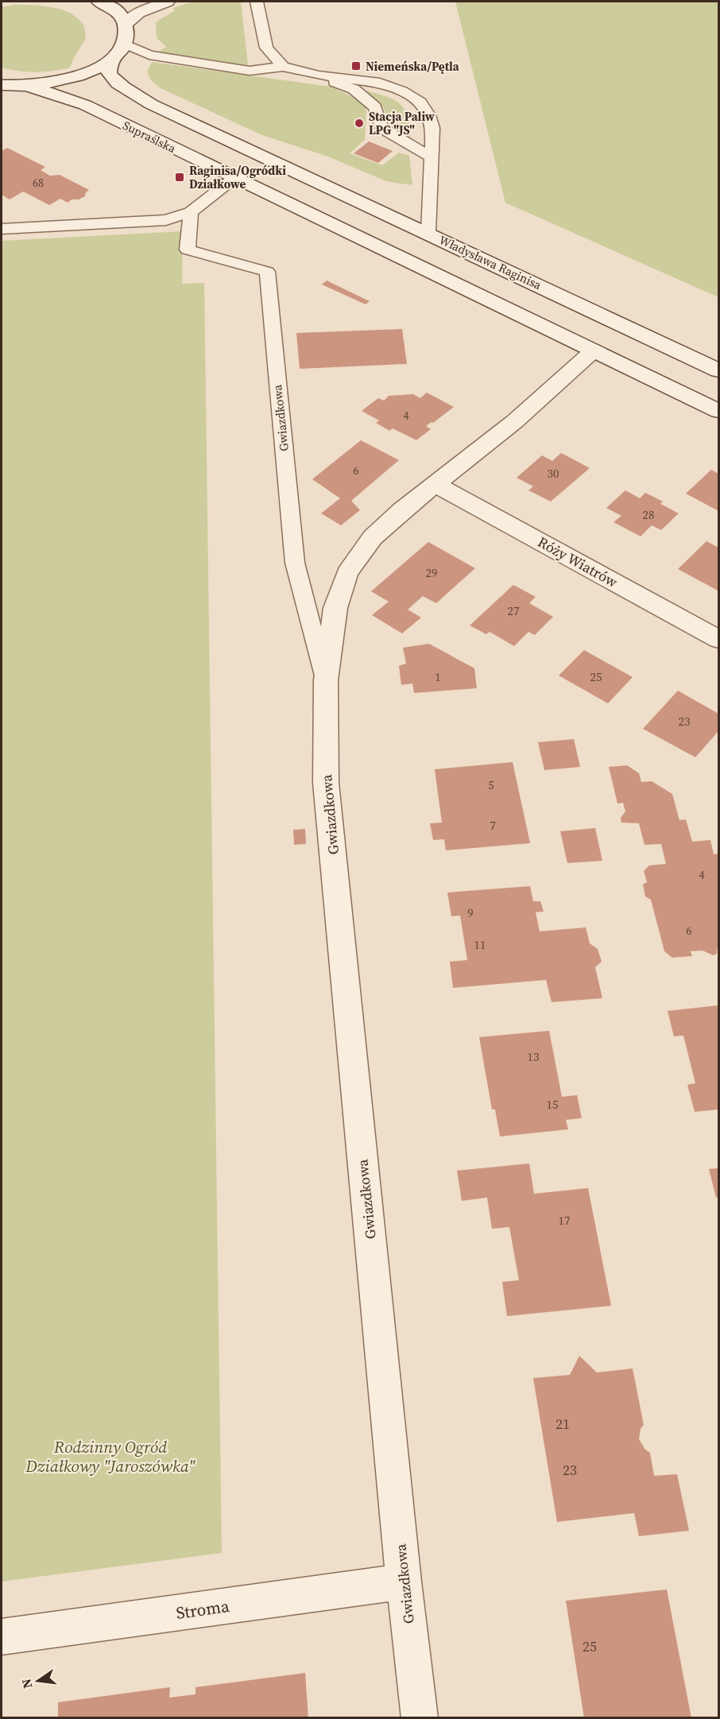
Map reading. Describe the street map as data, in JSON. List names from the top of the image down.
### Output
{
  "streets": {
    "main road": [
      "Supraślska",
      "Władysława Raginisa",
      "Gwiazdkowa",
      "Róży Wiatrów",
      "Stroma"
    ]
  },
  "crossings": [
    ["Supraślska", "Gwiazdkowa"],
    ["Gwiazdkowa", "Róży Wiatrów"],
    ["Gwiazdkowa", "Stroma"]
  ],
  "parks": ["Rodzinny Ogród Działkowy \"Jaroszówka\""],
  "places": {
    "transit": ["Niemeńska/Pętla", "Raginisa/Ogródki Działkowe"],
    "other": ["Stacja Paliw LPG \"JS\""]
  },
  "house_numbers": [
    "68",
    "4",
    "6",
    "30",
    "28",
    "29",
    "27",
    "1",
    "25",
    "23",
    "5",
    "7",
    "4",
    "9",
    "6",
    "11",
    "13",
    "15",
    "17",
    "21",
    "23",
    "25"
  ],
  "north": "left"
}
